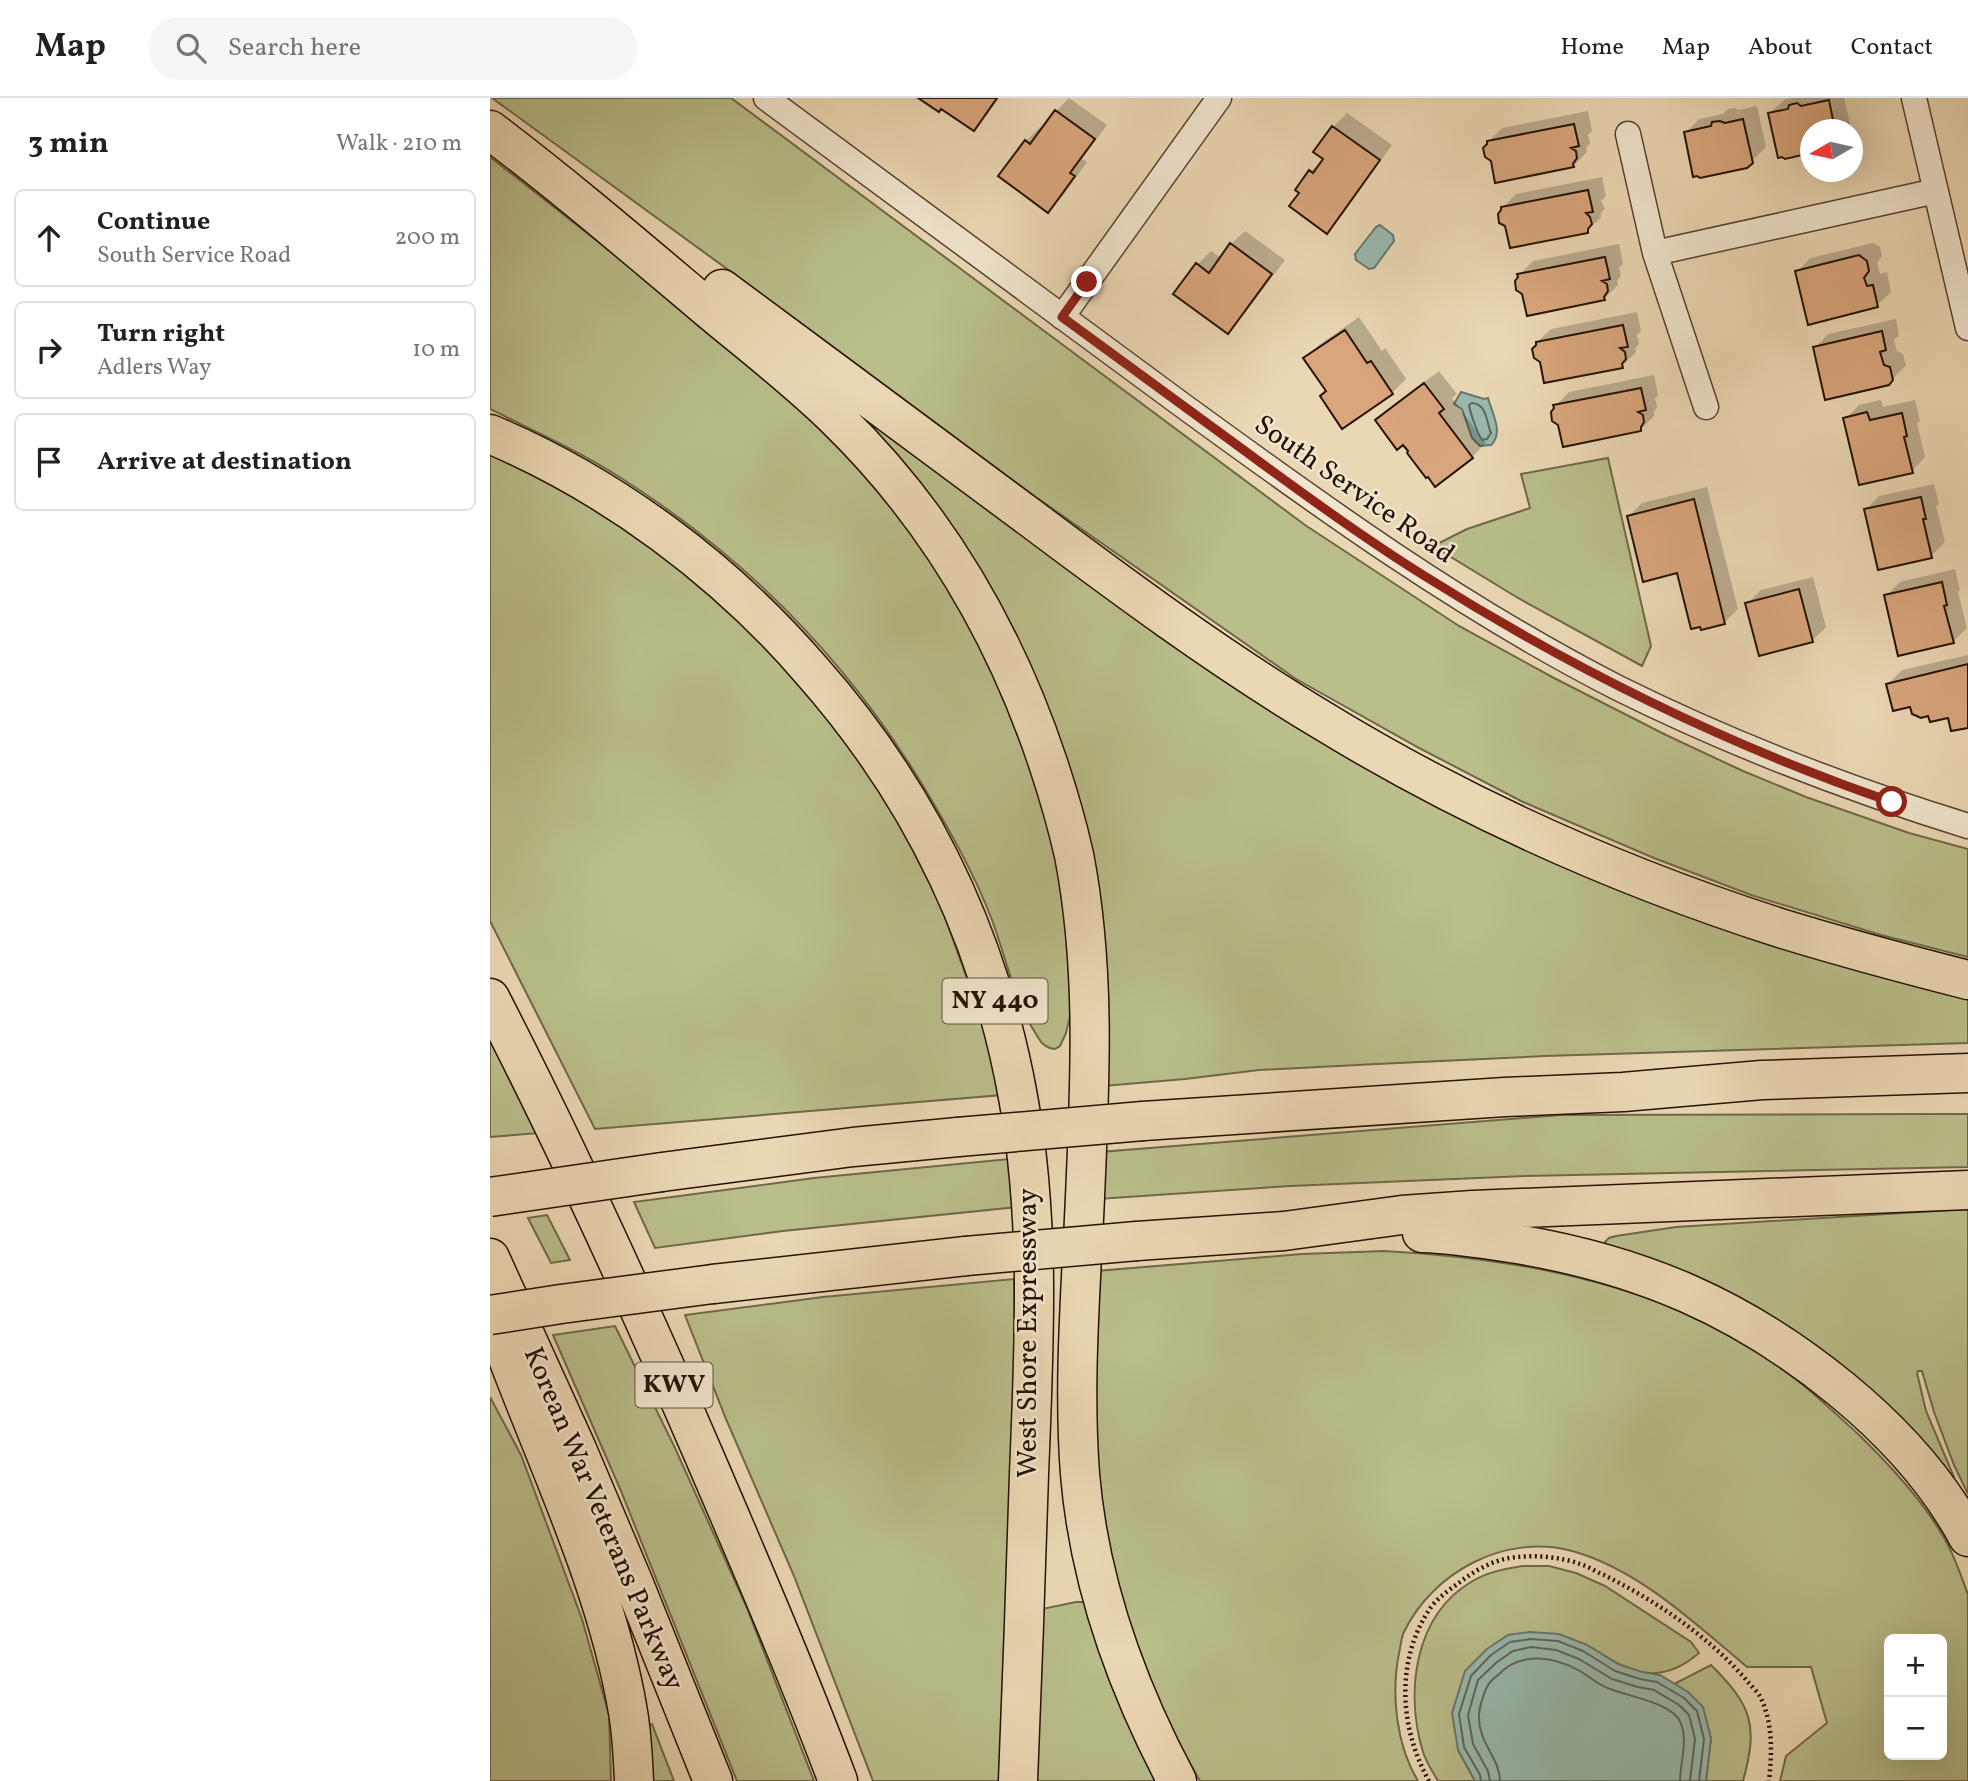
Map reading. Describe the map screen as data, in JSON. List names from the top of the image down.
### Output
{
  "streets": {
    "highway": [
      "NY 440",
      "West Shore Expressway",
      "KWV",
      "Korean War Veterans Parkway"
    ],
    "street": ["South Service Road"]
  },
  "north": "left",
  "page": {
    "header": "Map",
    "search": "Search here",
    "nav": [
      "Home",
      "Map",
      "About",
      "Contact"
    ],
    "heading": ["3 min", "Walk · 210 m"],
    "list": [
      ["Continue", "South Service Road", "200 m"],
      ["Turn right", "Adlers Way", "10 m"],
      "Arrive at destination"
    ],
    "map_buttons": ["+", "−"]
  }
}
